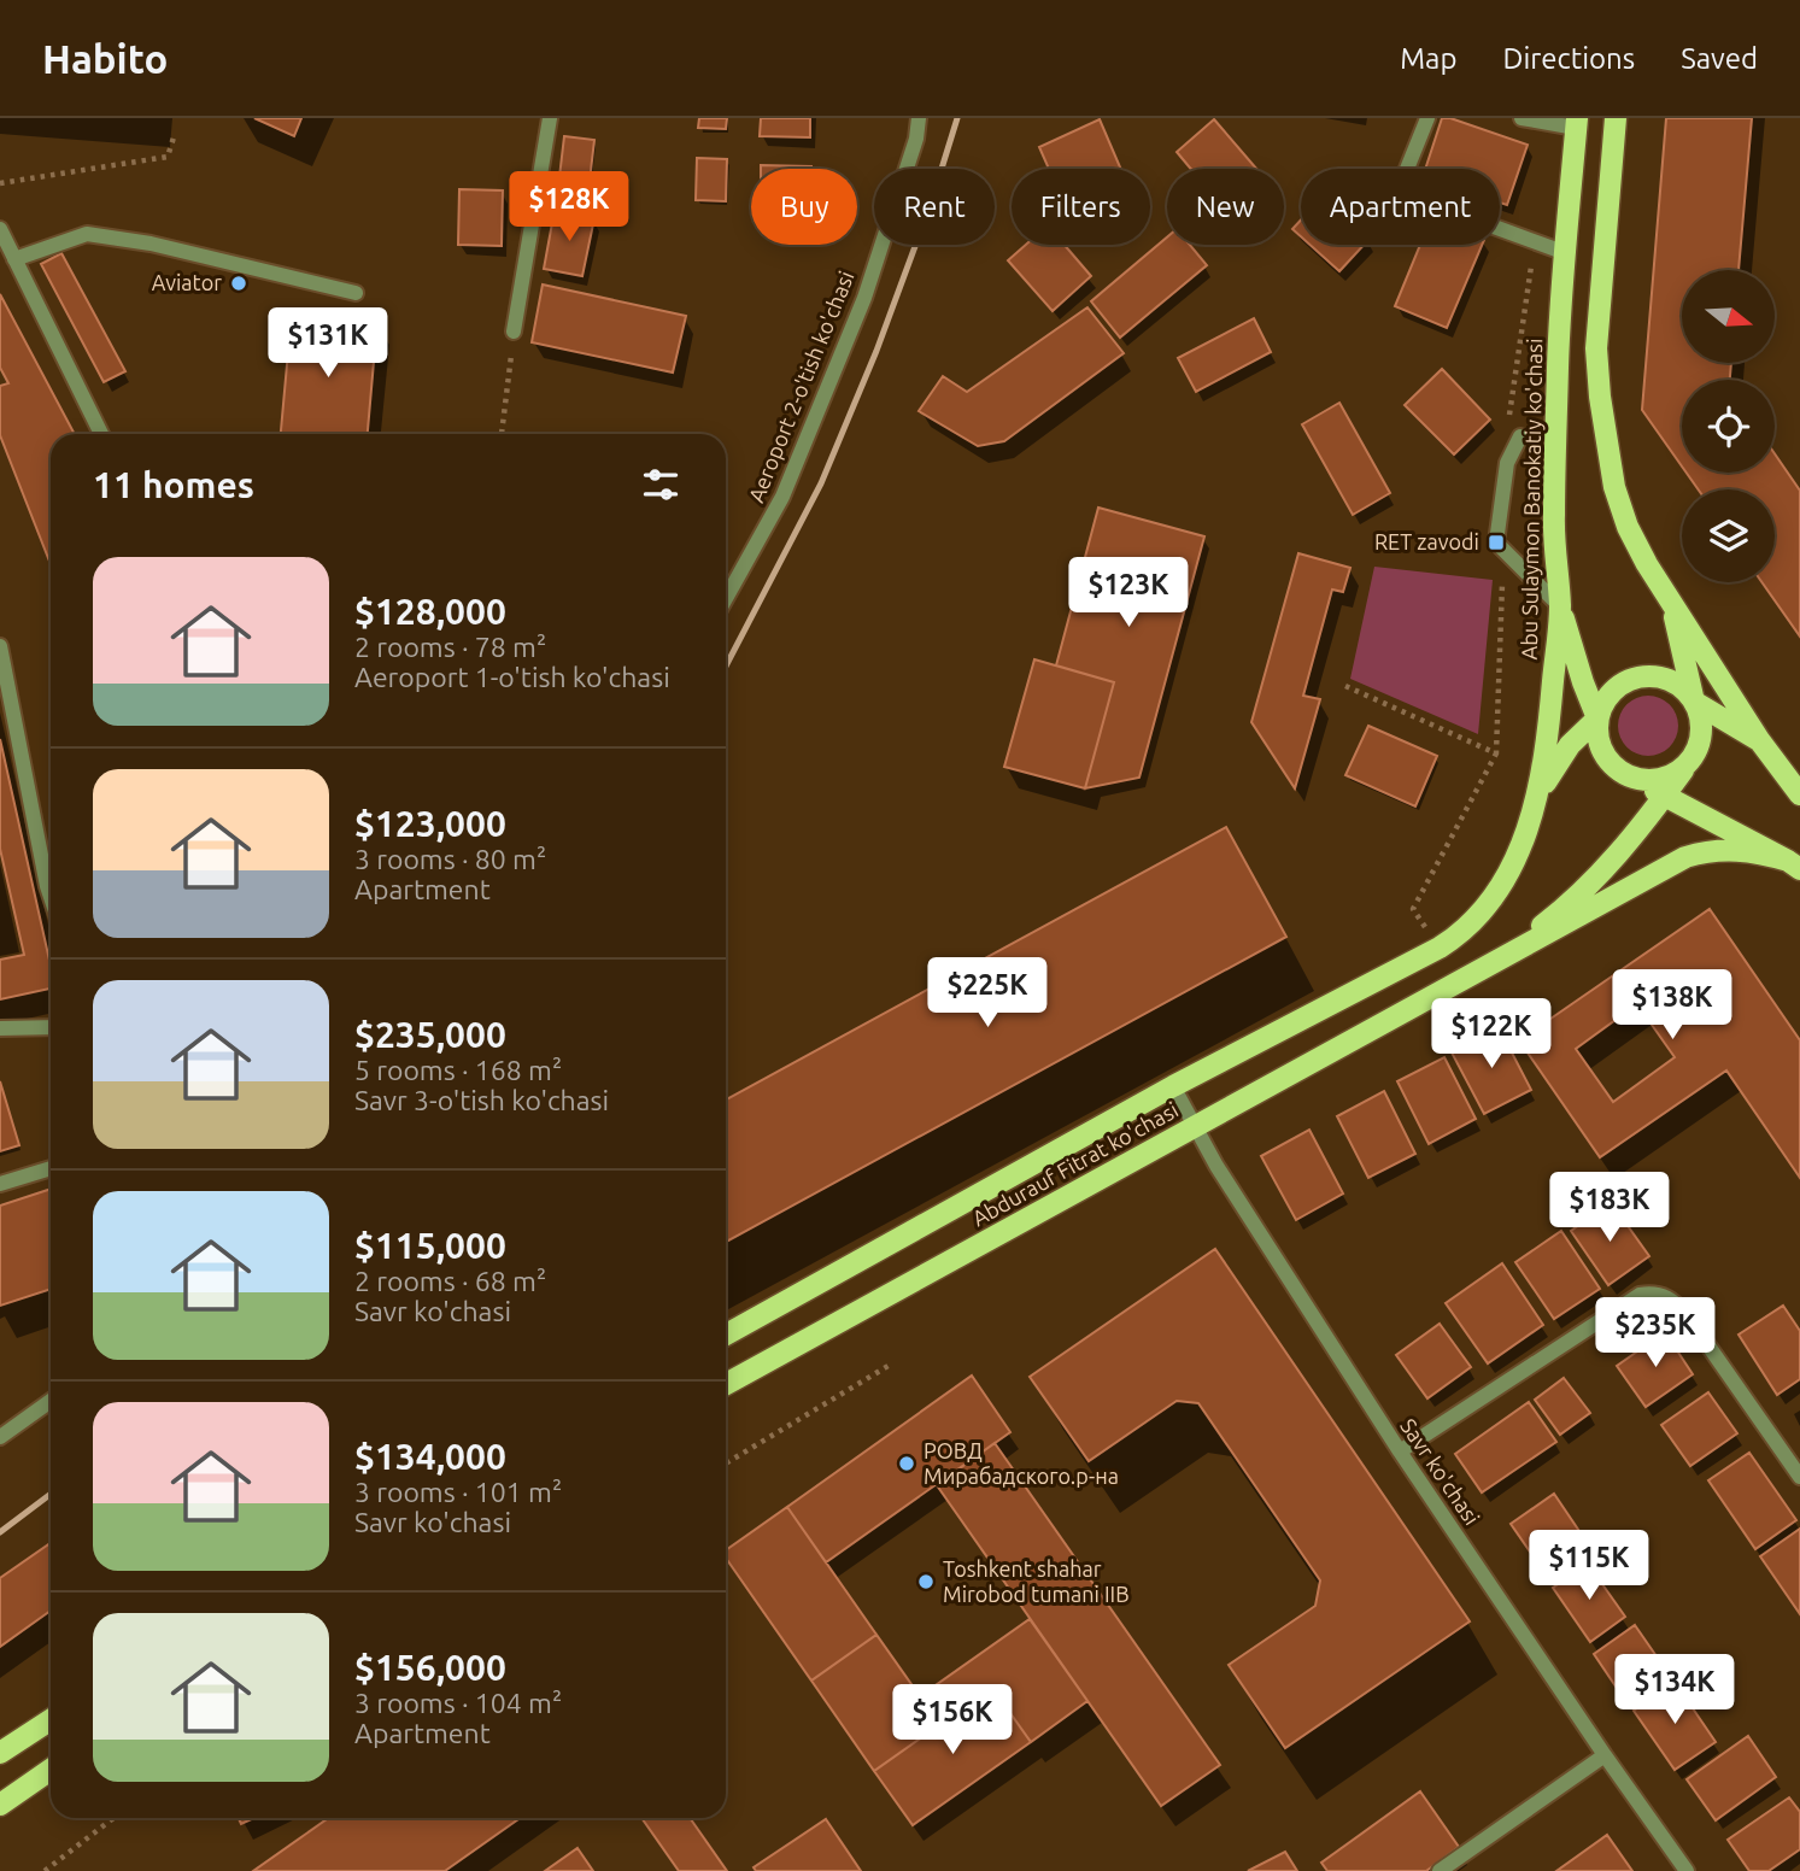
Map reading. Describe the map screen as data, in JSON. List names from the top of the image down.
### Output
{
  "streets": {
    "main road": ["Abu Sulaymon Banokatiy ko'chasi", "Abdurauf Fitrat ko'chasi"],
    "street": ["Aeroport 2-o'tish ko'chasi", "Savr ko'chasi"]
  },
  "crossings": [
    ["Abu Sulaymon Banokatiy ko'chasi", "Abdurauf Fitrat ko'chasi"],
    ["Abdurauf Fitrat ko'chasi", "Savr ko'chasi"]
  ],
  "places": {
    "other": ["Aviator", "РОВД Мирабадского.р-на", "Toshkent shahar Mirobod tumani IIB"],
    "transit": ["RET zavodi"]
  },
  "north": "right",
  "page": {
    "header": "Habito",
    "nav": ["Map", "Directions", "Saved"],
    "chip": [
      "Buy",
      "Rent",
      "Filters",
      "New",
      "Apartment"
    ],
    "price": [
      "$128K",
      "$131K",
      "$123K",
      "$225K",
      "$138K",
      "$122K",
      "$183K",
      "$235K",
      "$115K",
      "$134K",
      "$156K"
    ],
    "heading": "11 homes",
    "list": [
      {
        "name": "$128,000",
        "note": "2 rooms · 78 m² · Aeroport 1-o'tish ko'chasi"
      },
      {
        "name": "$123,000",
        "note": "3 rooms · 80 m² · Apartment"
      },
      {
        "name": "$235,000",
        "note": "5 rooms · 168 m² · Savr 3-o'tish ko'chasi"
      },
      {
        "name": "$115,000",
        "note": "2 rooms · 68 m² · Savr ko'chasi"
      },
      {
        "name": "$134,000",
        "note": "3 rooms · 101 m² · Savr ko'chasi"
      },
      {
        "name": "$156,000",
        "note": "3 rooms · 104 m² · Apartment"
      }
    ]
  }
}
